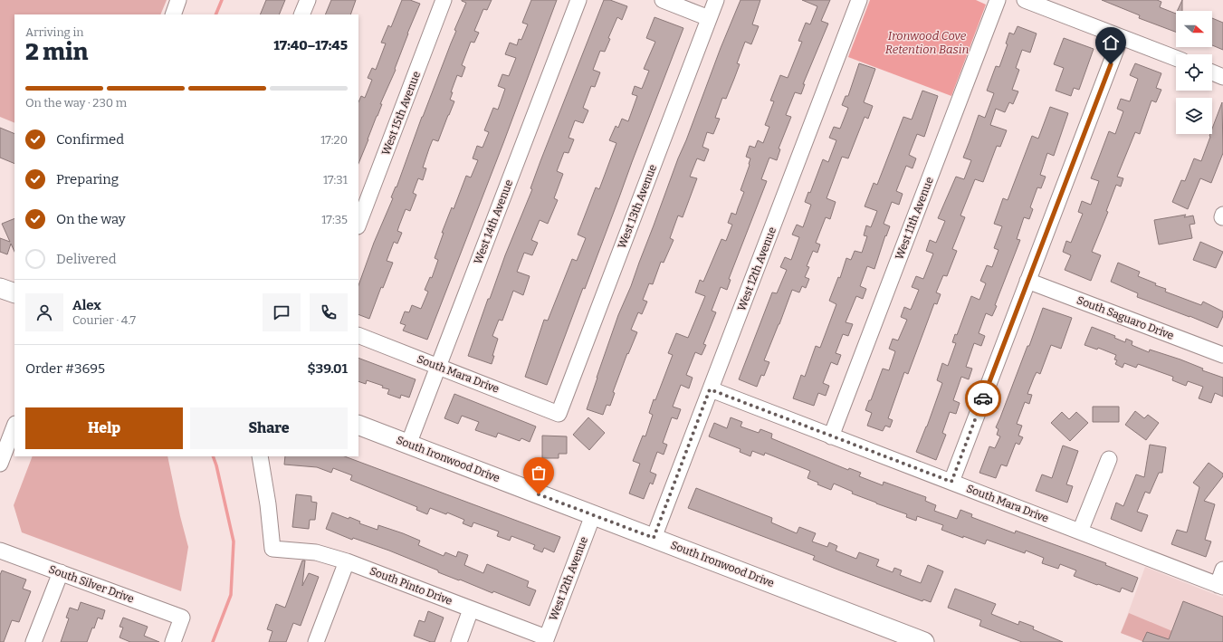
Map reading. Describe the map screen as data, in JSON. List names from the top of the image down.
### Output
{
  "streets": {
    "main road": ["South Ironwood Drive"],
    "street": [
      "West 15th Avenue",
      "West 13th Avenue",
      "West 11th Avenue",
      "West 14th Avenue",
      "West 12th Avenue",
      "South Saguaro Drive",
      "South Mara Drive",
      "South Silver Drive",
      "South Pinto Drive"
    ]
  },
  "crossings": [
    ["West 13th Avenue", "South Mara Drive"],
    ["West 11th Avenue", "South Mara Drive"],
    ["West 14th Avenue", "South Mara Drive"],
    ["West 14th Avenue", "South Ironwood Drive"],
    ["West 12th Avenue", "South Mara Drive"],
    ["West 12th Avenue", "South Ironwood Drive"],
    ["West 12th Avenue", "South Pinto Drive"]
  ],
  "water": ["Ironwood Cove Retention Basin"],
  "north": "right",
  "page": {
    "heading": ["2 min", "Arriving in", "17:40–17:45"],
    "panel": [
      "Alex",
      "Courier · 4.7",
      "Order #3695",
      "$39.01"
    ],
    "bar": "On the way · 230 m",
    "list": [
      ["Confirmed", "17:20"],
      ["Preparing", "17:31"],
      ["On the way", "17:35"],
      "Delivered"
    ],
    "buttons": ["Help", "Share"]
  }
}
